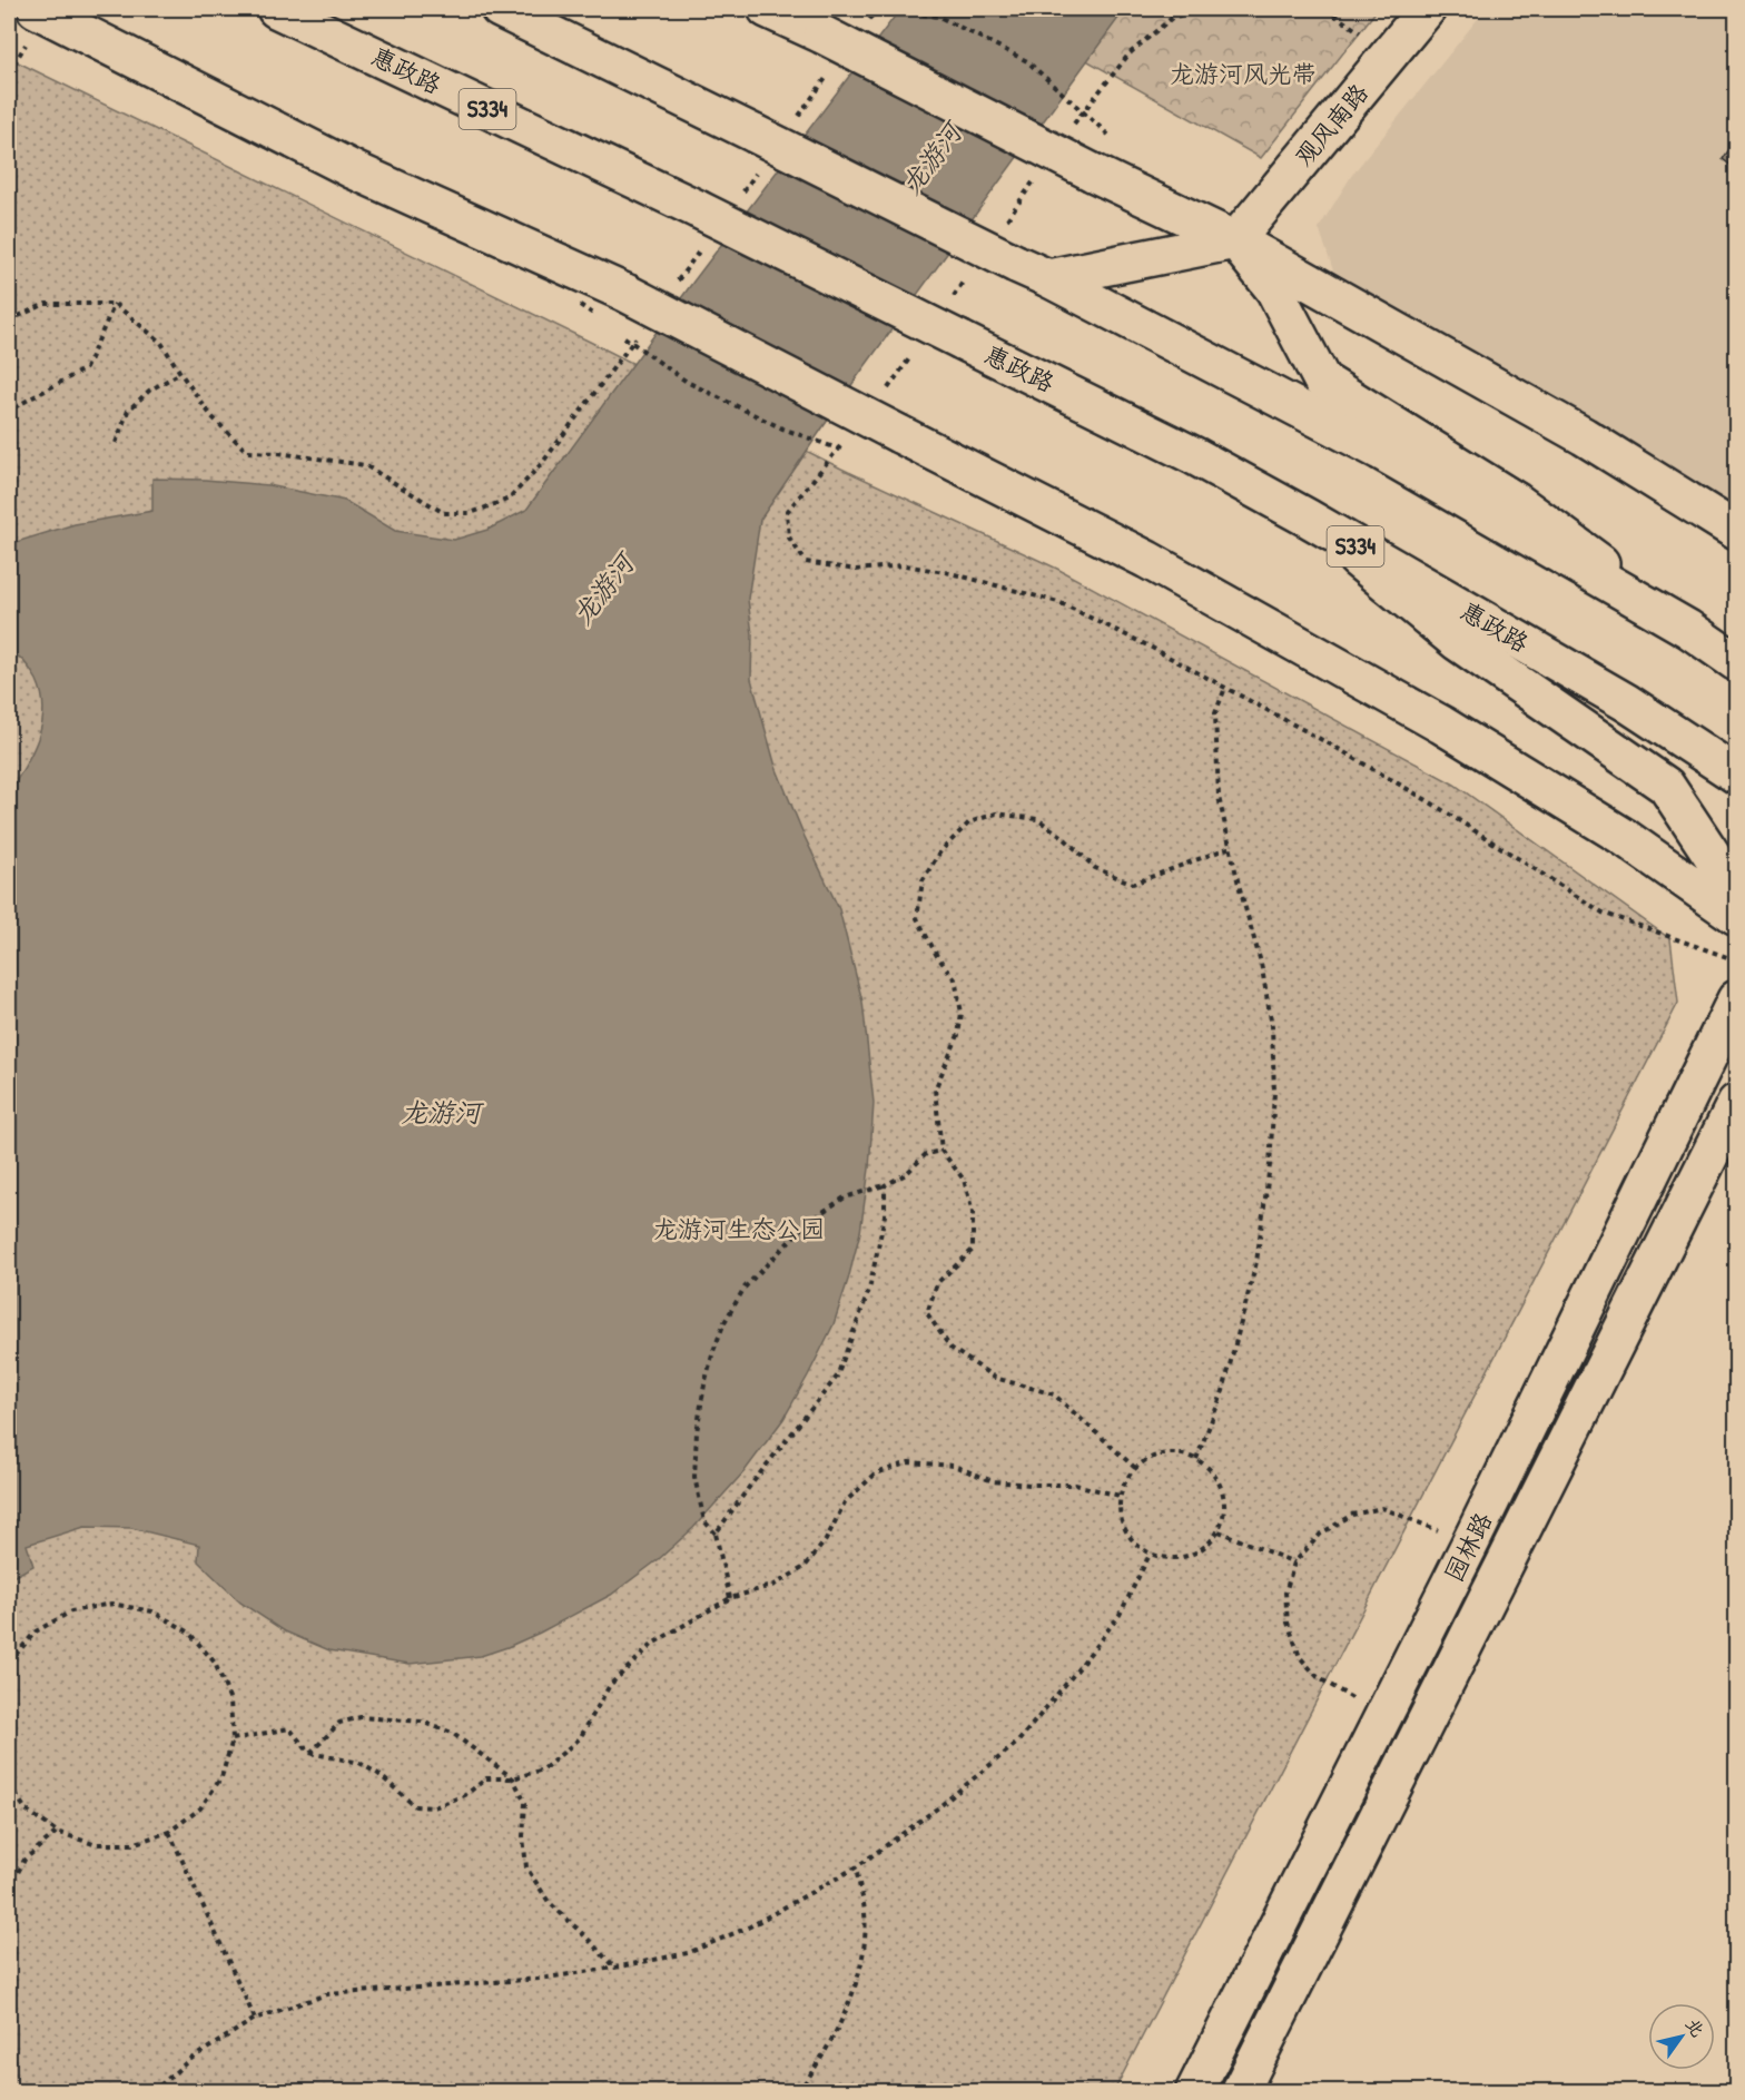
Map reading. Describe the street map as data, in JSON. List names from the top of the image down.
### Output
{
  "streets": {
    "main road": [
      "惠政路",
      "S334",
      "观风南路",
      "园林路"
    ]
  },
  "water": ["龙游河"],
  "parks": ["龙游河风光带", "龙游河生态公园"],
  "north": "top right"
}
